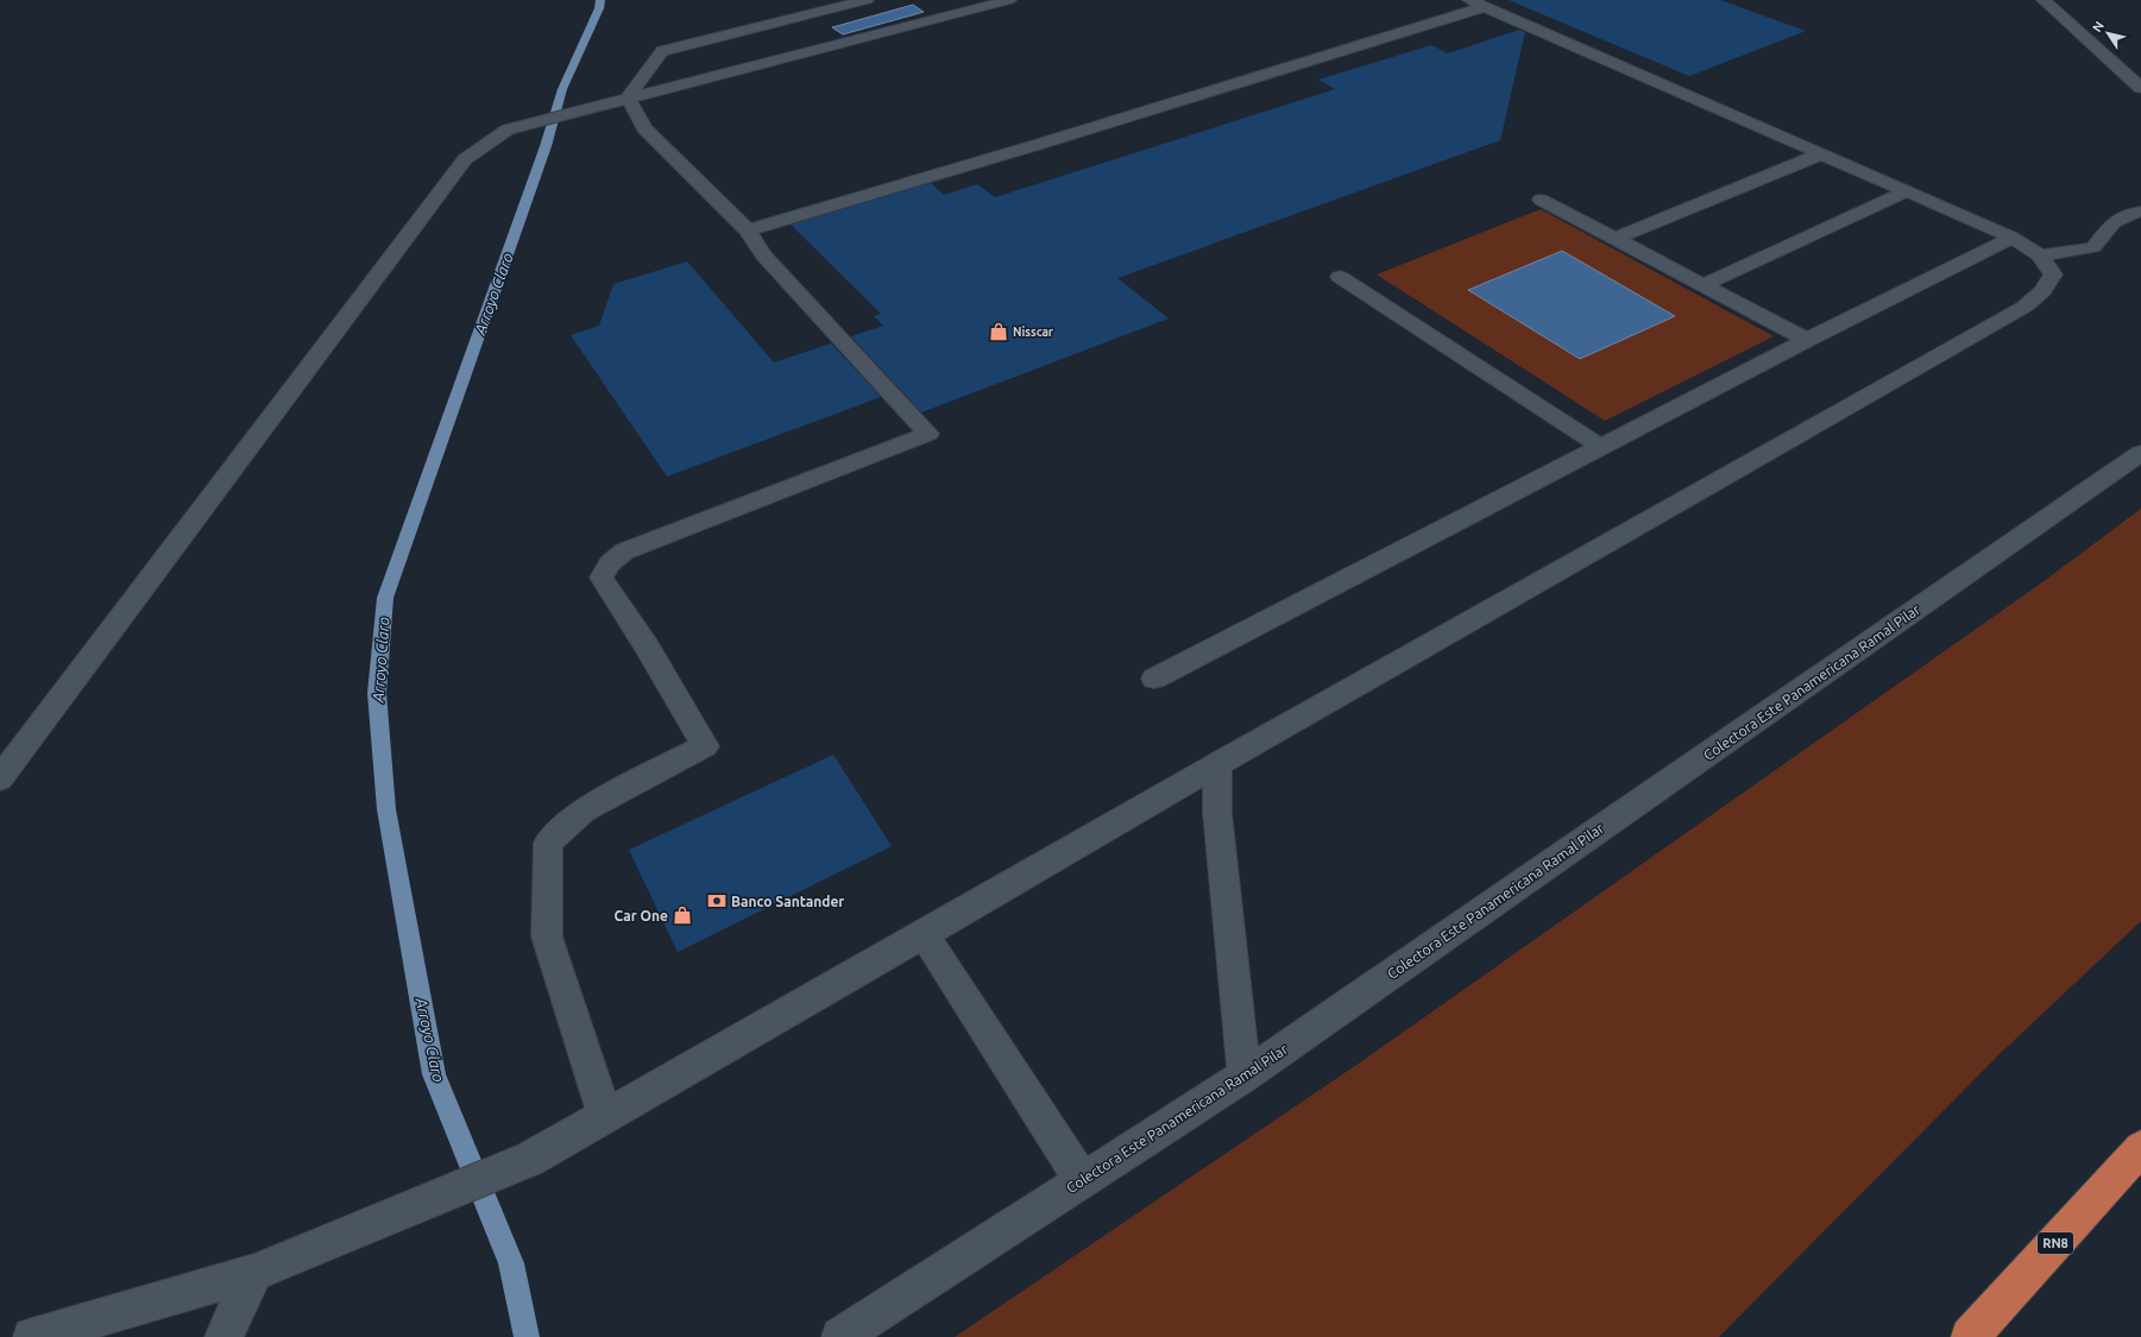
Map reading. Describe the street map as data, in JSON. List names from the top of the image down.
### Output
{
  "streets": {
    "highway": ["RN8"],
    "street": ["Colectora Este Panamericana Ramal Pilar"]
  },
  "water": ["Arroyo Claro"],
  "places": {
    "shop": ["Nisscar", "Car One"],
    "bank": ["Banco Santander"]
  },
  "north": "top left"
}
